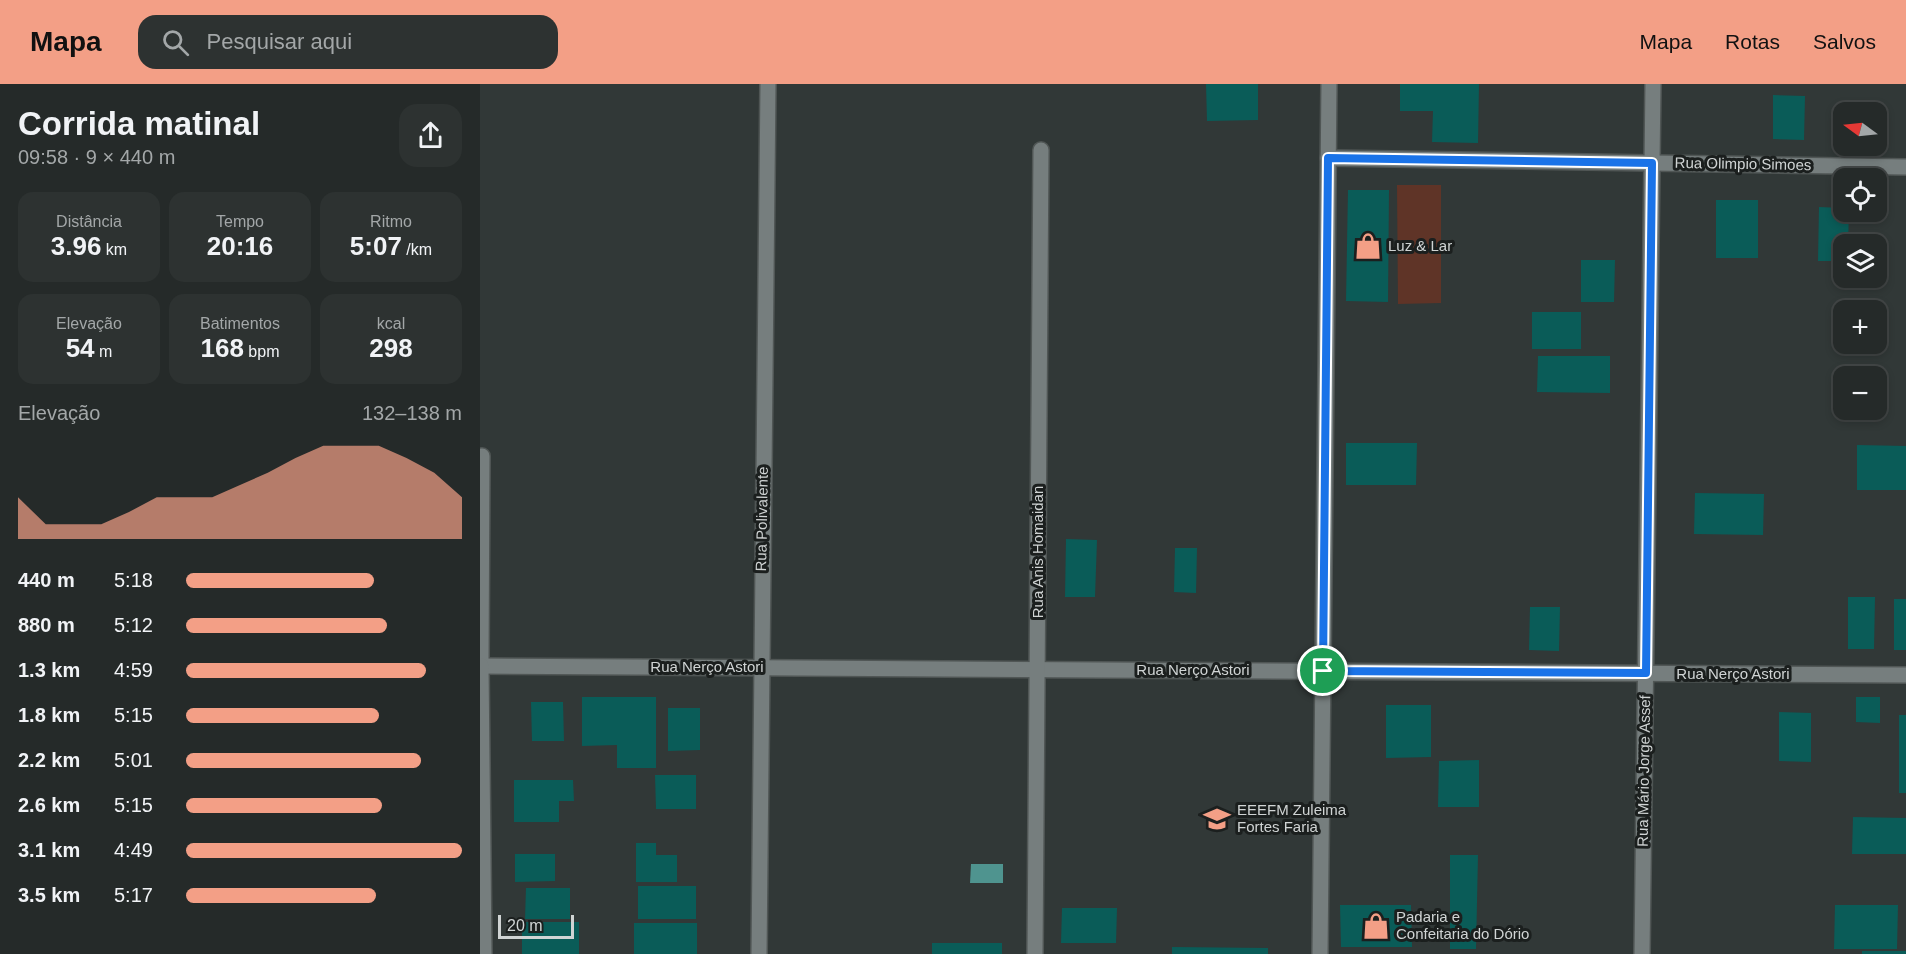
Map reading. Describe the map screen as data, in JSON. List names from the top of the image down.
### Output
{
  "streets": {
    "street": [
      "Rua Olimpio Simoes",
      "Rua Polivalente",
      "Rua Anis Homaidan",
      "Rua Nerço Astori",
      "Rua Mário Jorge Assef"
    ]
  },
  "crossings": [
    ["Rua Olimpio Simoes", "Rua Mário Jorge Assef"],
    ["Rua Polivalente", "Rua Nerço Astori"],
    ["Rua Anis Homaidan", "Rua Nerço Astori"],
    ["Rua Nerço Astori", "Rua Mário Jorge Assef"]
  ],
  "places": {
    "shop": ["Luz & Lar", "Padaria e Confeitaria do Dório"],
    "school or university": ["EEEFM Zuleima Fortes Faria"]
  },
  "scale_bar": "20 m",
  "north": "left",
  "page": {
    "header": "Mapa",
    "search": "Pesquisar aqui",
    "nav": ["Mapa", "Rotas", "Salvos"],
    "heading": ["Corrida matinal", "09:58 · 9 × 440 m"],
    "map_buttons": ["+", "−"],
    "stats": [
      ["Distância", "3.96 km"],
      ["Tempo", "20:16"],
      ["Ritmo", "5:07 /km"],
      ["Elevação", "54 m"],
      ["Batimentos", "168 bpm"],
      ["kcal", "298"]
    ],
    "chart": ["Elevação", "132–138 m"],
    "list": [
      {
        "name": "440 m",
        "note": "5:18"
      },
      {
        "name": "880 m",
        "note": "5:12"
      },
      {
        "name": "1.3 km",
        "note": "4:59"
      },
      {
        "name": "1.8 km",
        "note": "5:15"
      },
      {
        "name": "2.2 km",
        "note": "5:01"
      },
      {
        "name": "2.6 km",
        "note": "5:15"
      },
      {
        "name": "3.1 km",
        "note": "4:49"
      },
      {
        "name": "3.5 km",
        "note": "5:17"
      }
    ],
    "scale": "20 m"
  }
}
